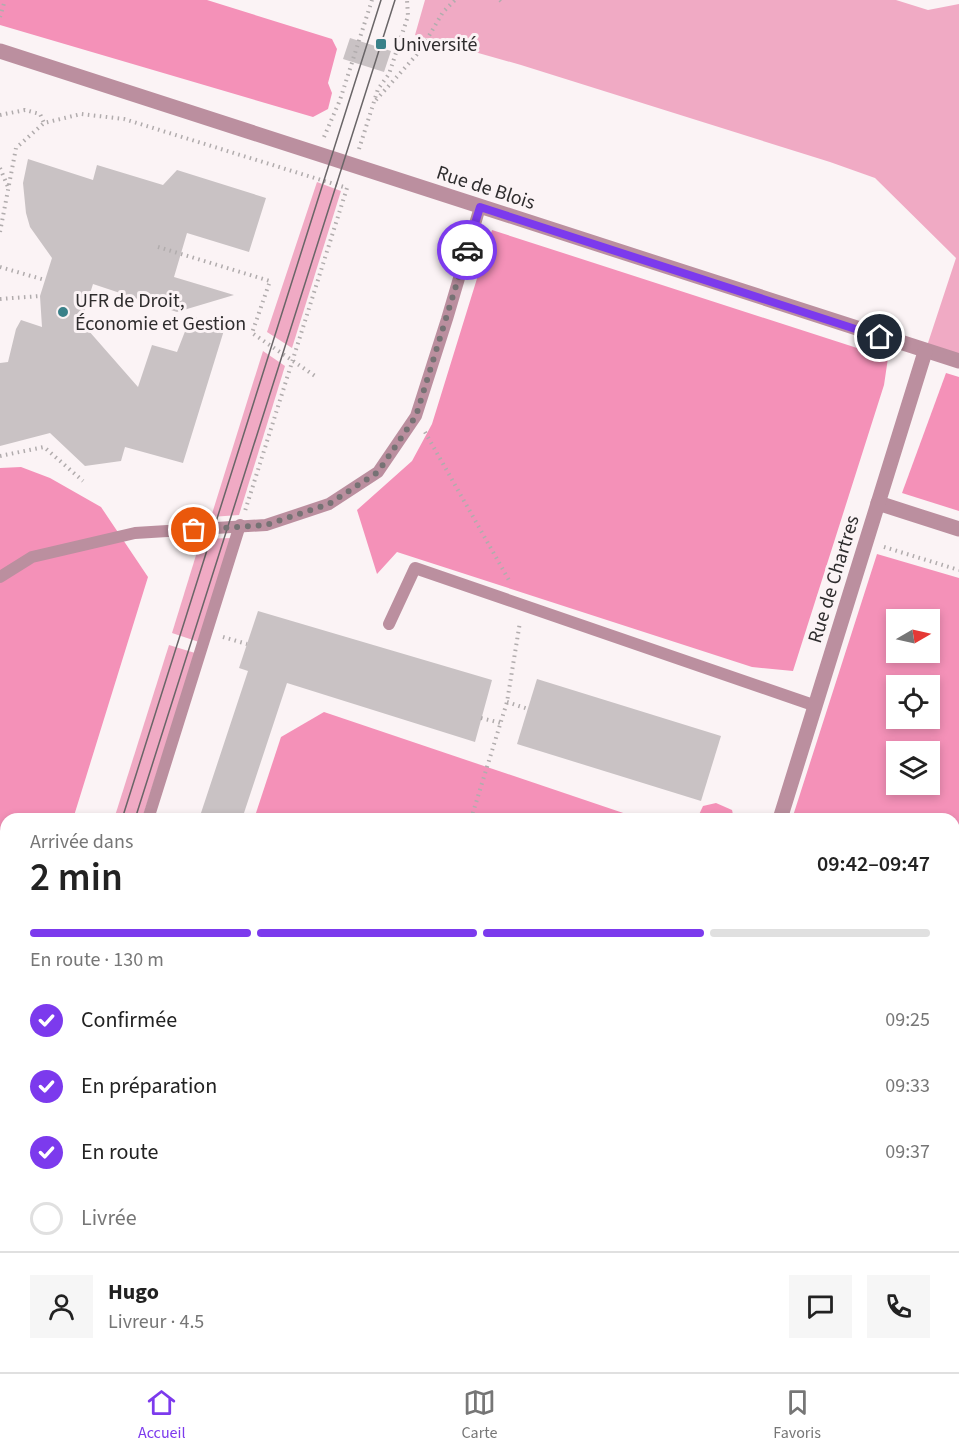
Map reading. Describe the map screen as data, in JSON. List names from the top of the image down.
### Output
{
  "streets": {
    "street": ["Rue de Blois", "Rue de Chartres"]
  },
  "crossings": [
    ["Rue de Blois", "Rue de Chartres"]
  ],
  "places": {
    "transit": ["Université"],
    "other": ["UFR de Droit, Économie et Gestion"]
  },
  "north": "right",
  "page": {
    "heading": ["2 min", "Arrivée dans", "09:42–09:47"],
    "panel": ["Hugo", "Livreur · 4.5"],
    "bar": "En route · 130 m",
    "list": [
      ["Confirmée", "09:25"],
      ["En préparation", "09:33"],
      ["En route", "09:37"],
      "Livrée"
    ],
    "tabs": ["Accueil", "Carte", "Favoris"]
  }
}
